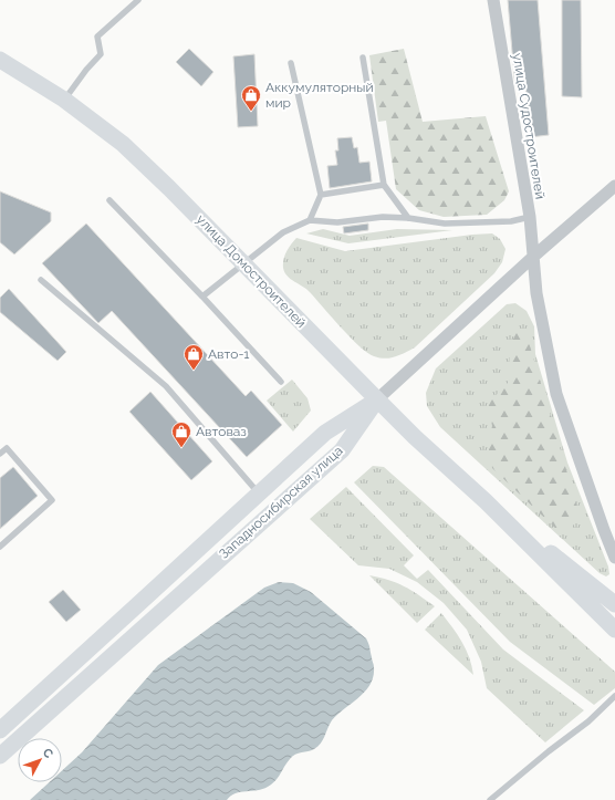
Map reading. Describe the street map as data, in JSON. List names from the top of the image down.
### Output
{
  "streets": {
    "main road": ["улица Домостроителей", "Западносибирская улица"],
    "street": ["улица Судостроителей"]
  },
  "crossings": [
    ["улица Домостроителей", "Западносибирская улица"]
  ],
  "places": {
    "shop": ["Аккумуляторный мир", "Авто-1", "Автоваз"]
  },
  "north": "top right"
}
